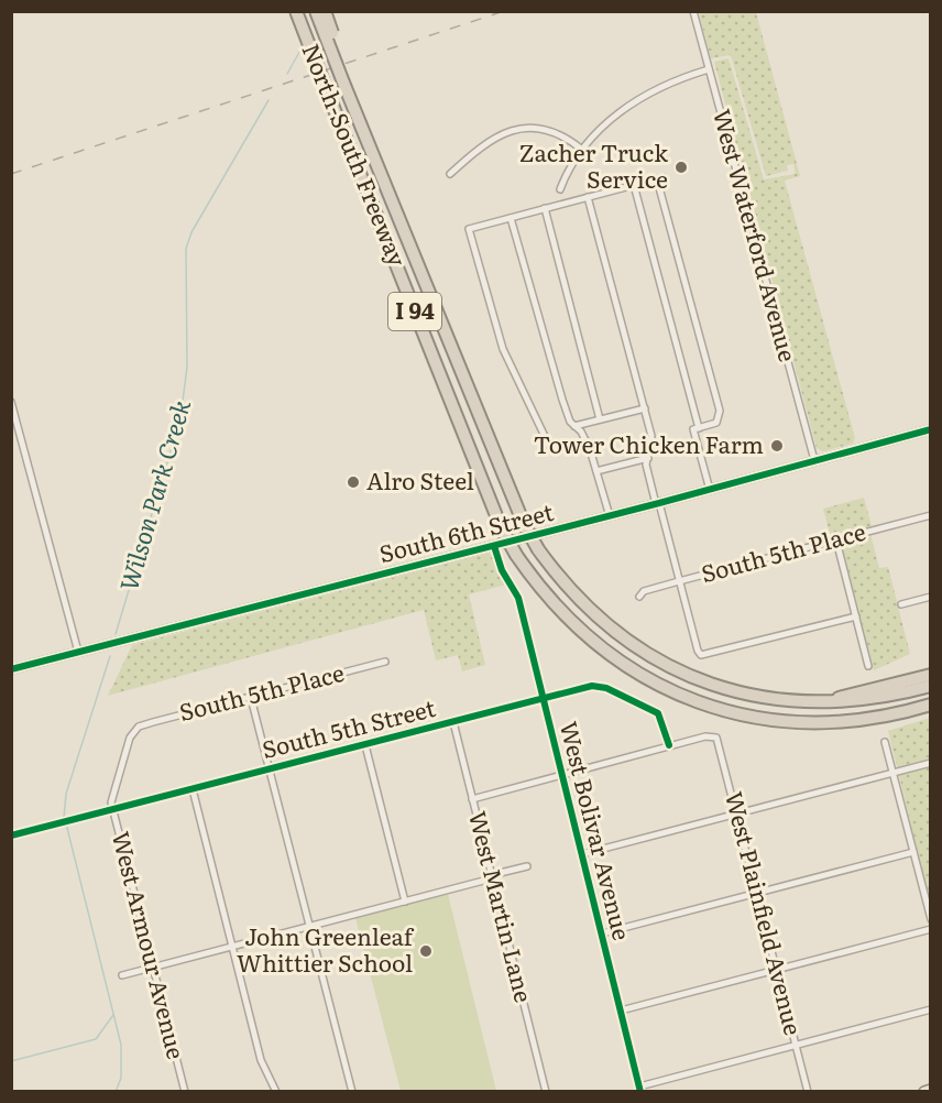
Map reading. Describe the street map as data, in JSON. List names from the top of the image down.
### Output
{
  "streets": {
    "highway": ["North-South Freeway", "I 94"],
    "street": [
      "West Waterford Avenue",
      "South 6th Street",
      "South 5th Place",
      "South 5th Street",
      "West Bolivar Avenue",
      "West Martin Lane",
      "West Plainfield Avenue",
      "West Armour Avenue"
    ]
  },
  "crossings": [
    ["West Waterford Avenue", "South 6th Street"],
    ["South 6th Street", "West Bolivar Avenue"],
    ["South 5th Place", "West Armour Avenue"],
    ["South 5th Street", "West Bolivar Avenue"],
    ["South 5th Street", "West Martin Lane"],
    ["South 5th Street", "West Plainfield Avenue"],
    ["South 5th Street", "West Armour Avenue"]
  ],
  "water": ["Wilson Park Creek"],
  "places": [
    "Zacher Truck Service",
    "Tower Chicken Farm",
    "Alro Steel",
    "John Greenleaf Whittier School"
  ]
}
